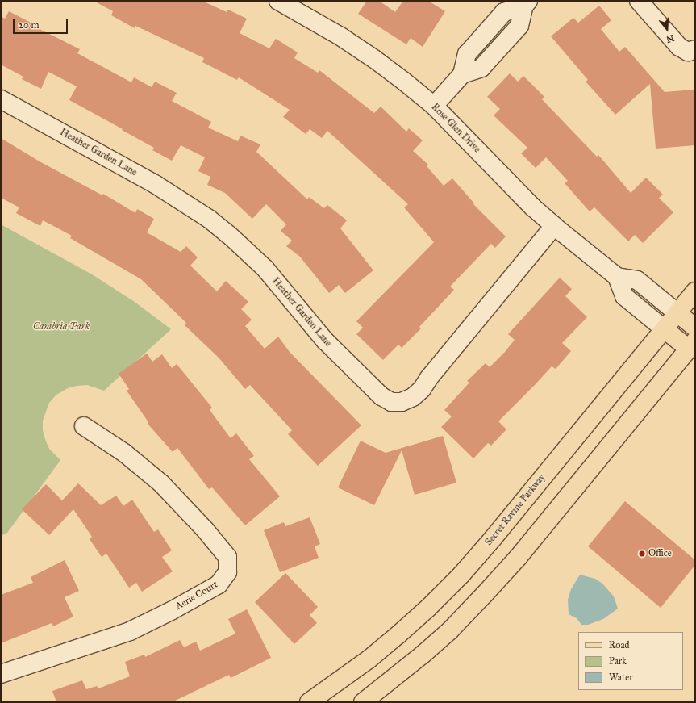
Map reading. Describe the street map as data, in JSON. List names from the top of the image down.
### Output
{
  "streets": {
    "main road": ["Secret Ravine Parkway"],
    "street": ["Rose Glen Drive", "Heather Garden Lane", "Aerie Court"]
  },
  "crossings": [
    ["Rose Glen Drive", "Heather Garden Lane"],
    ["Rose Glen Drive", "Secret Ravine Parkway"]
  ],
  "parks": ["Cambria Park"],
  "places": ["Office"],
  "legend": ["Road", "Park", "Water"],
  "scale_bar": "20 m",
  "north": "bottom"
}
